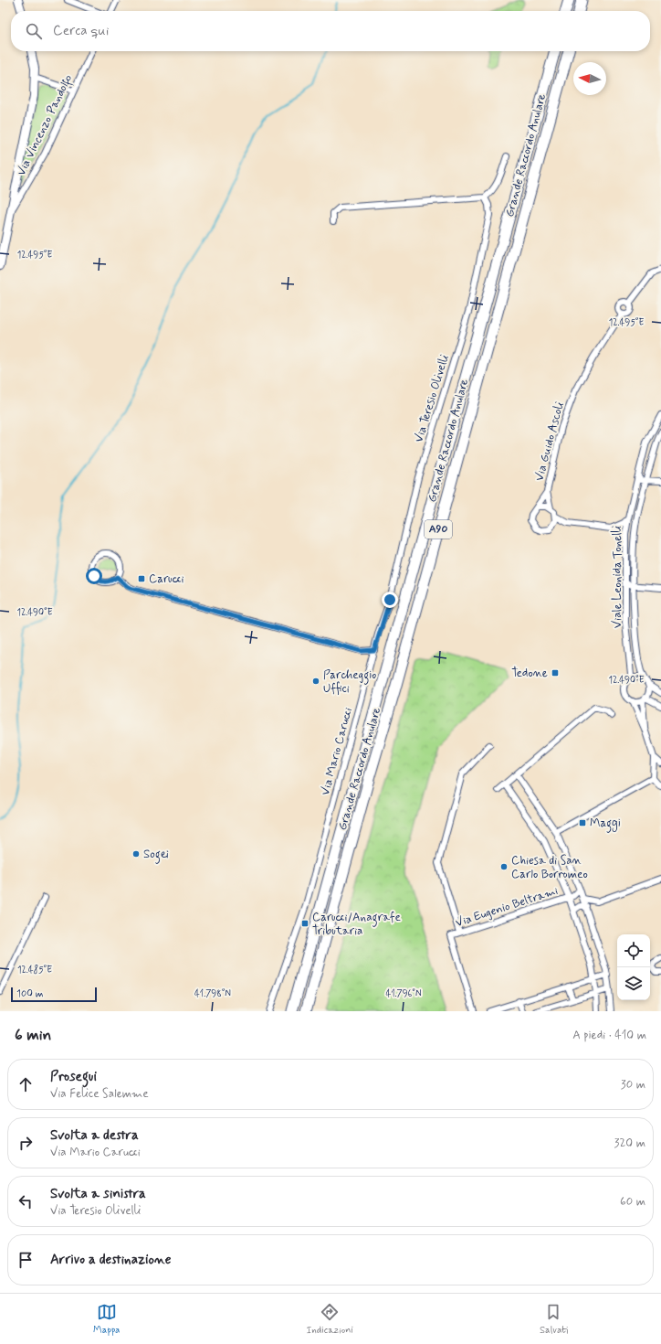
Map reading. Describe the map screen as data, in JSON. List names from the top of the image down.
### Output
{
  "streets": {
    "highway": ["Grande Raccordo Anulare", "A90"],
    "street": [
      "Via Vincenzo Pandolfo",
      "Via Teresio Olivelli",
      "Via Guido Ascoli",
      "Viale Leonida Tonelli",
      "Via Mario Carucci",
      "Via Eugenio Beltrami"
    ]
  },
  "crossings": [
    ["Via Teresio Olivelli", "Via Mario Carucci"]
  ],
  "places": {
    "transit": [
      "Carucci",
      "Tedone",
      "Maggi",
      "Carucci/Anagrafe Tributaria"
    ],
    "other": ["Parcheggio Uffici", "Sogei", "Chiesa di San Carlo Borromeo"]
  },
  "scale_bar": "100 m",
  "north": "left",
  "page": {
    "search": "Cerca qui",
    "scale": "100 m",
    "heading": ["6 min", "A piedi · 410 m"],
    "list": [
      ["Prosegui", "Via Felice Salemme", "30 m"],
      ["Svolta a destra", "Via Mario Carucci", "320 m"],
      ["Svolta a sinistra", "Via Teresio Olivelli", "60 m"],
      "Arrivo a destinazione"
    ],
    "nav": ["Mappa", "Indicazioni", "Salvati"]
  },
  "coordinates": [
    "12.495°E",
    "12.490°E",
    "12.485°E",
    "41.798°N",
    "41.796°N"
  ]
}
